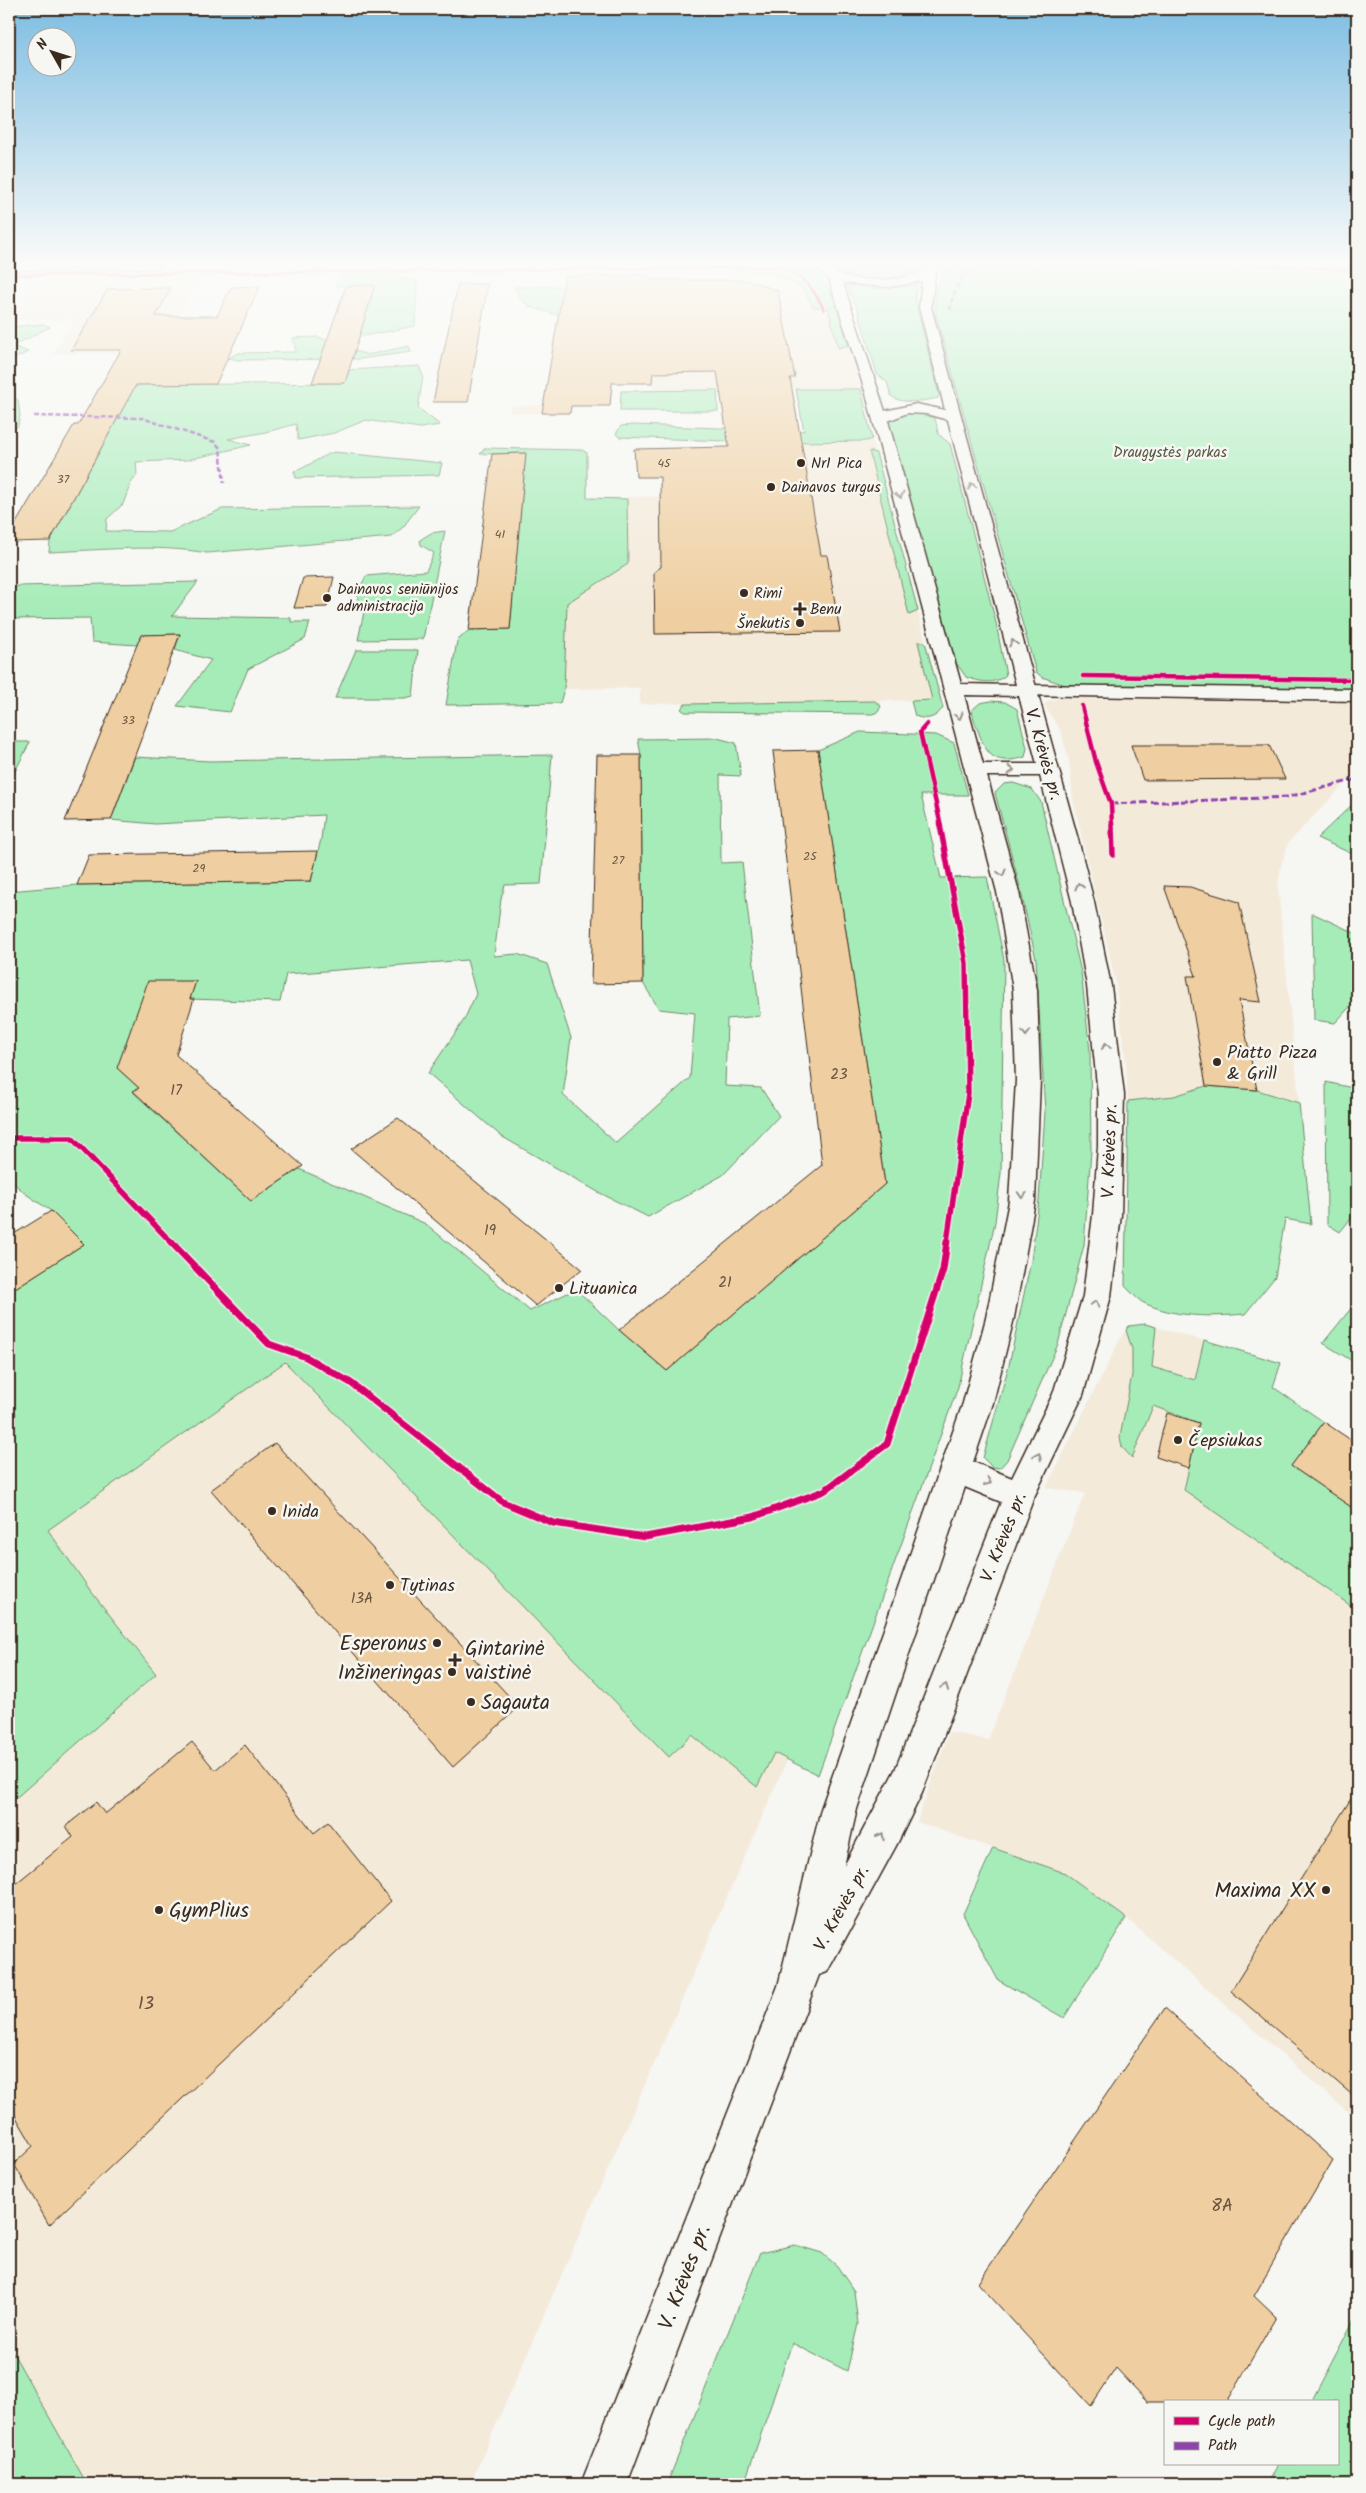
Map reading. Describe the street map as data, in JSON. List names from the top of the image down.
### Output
{
  "streets": {
    "main road": ["V. Krėvės pr."]
  },
  "parks": ["Draugystės parkas"],
  "places": {
    "other": [
      "Nr1 Pica",
      "Dainavos turgus",
      "Rimi",
      "Dainavos seniūnijos administracija",
      "Šnekutis",
      "Piatto Pizza & Grill",
      "Lituanica",
      "Čepsiukas",
      "Inida",
      "Tytinas",
      "Esperonus",
      "Inžineringas",
      "Sagauta",
      "Maxima XX",
      "GymPlius"
    ],
    "health": ["Benu", "Gintarinė vaistinė"]
  },
  "house_numbers": [
    "45",
    "37",
    "41",
    "33",
    "25",
    "27",
    "29",
    "23",
    "17",
    "19",
    "21",
    "13A",
    "13",
    "8A"
  ],
  "legend": ["Cycle path", "Path"],
  "north": "top left"
}
